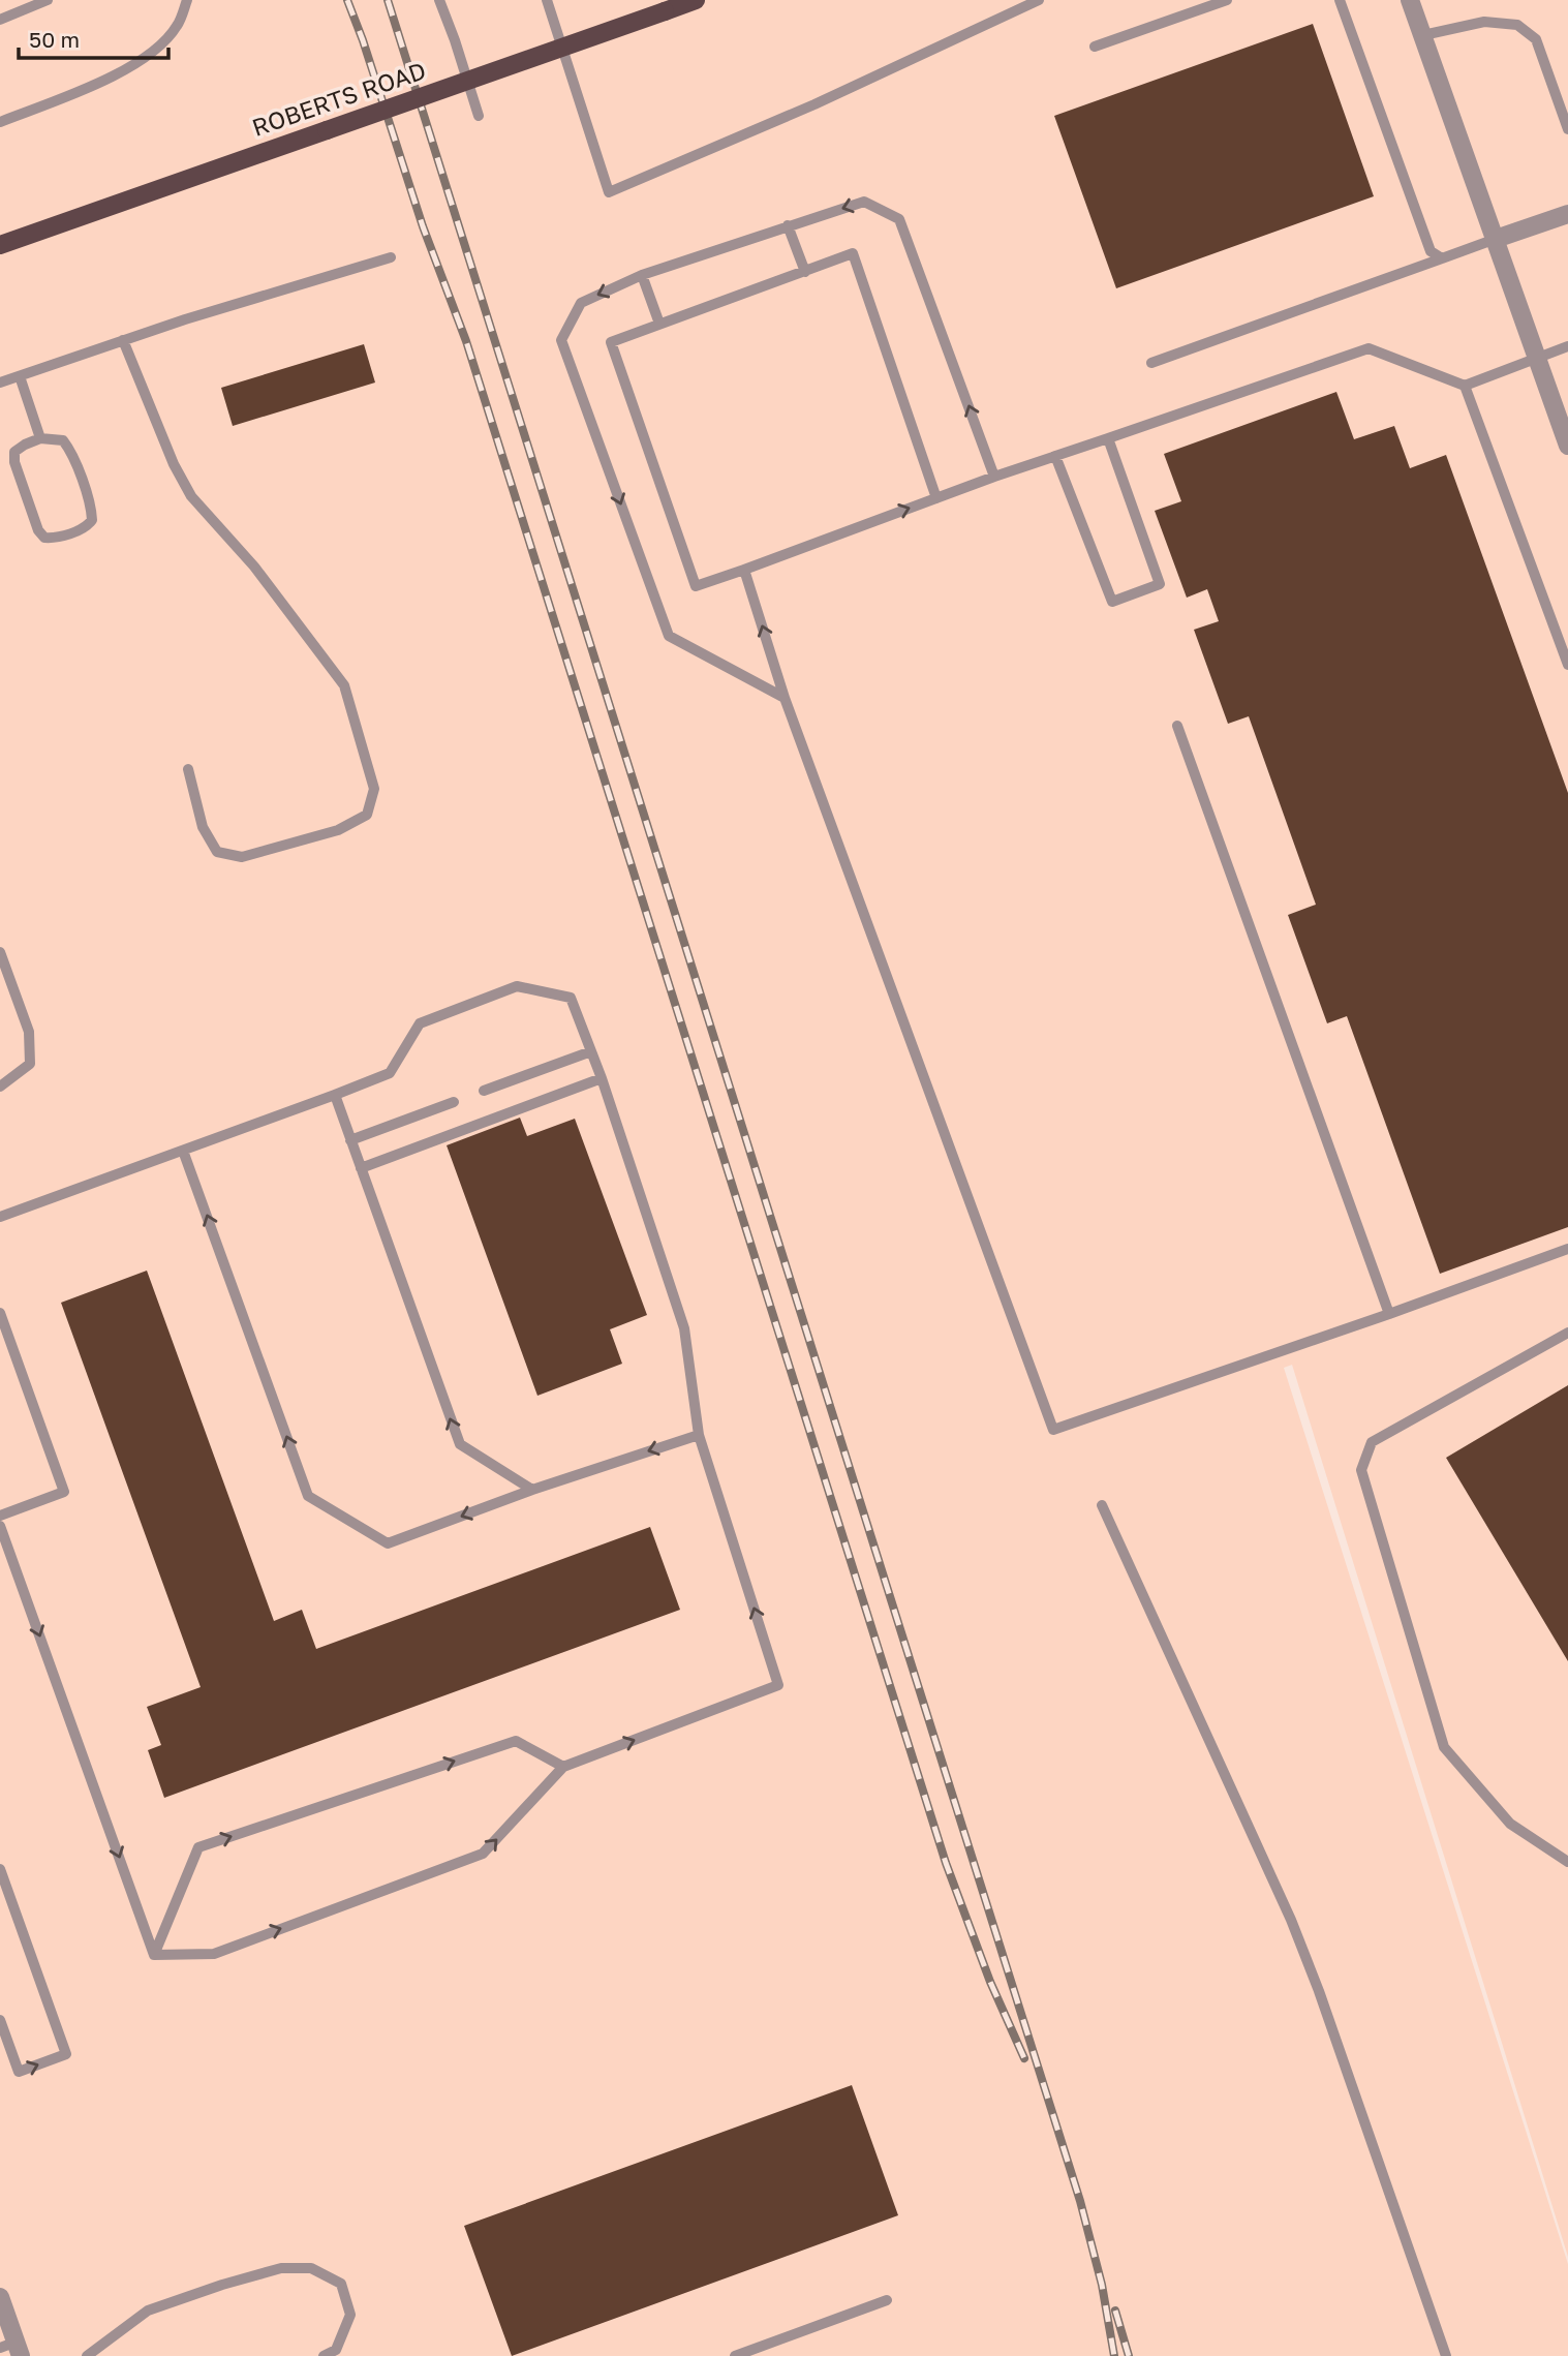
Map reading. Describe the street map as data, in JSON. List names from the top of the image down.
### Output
{
  "streets": {
    "main road": ["ROBERTS ROAD"]
  },
  "scale_bar": "50 m"
}
